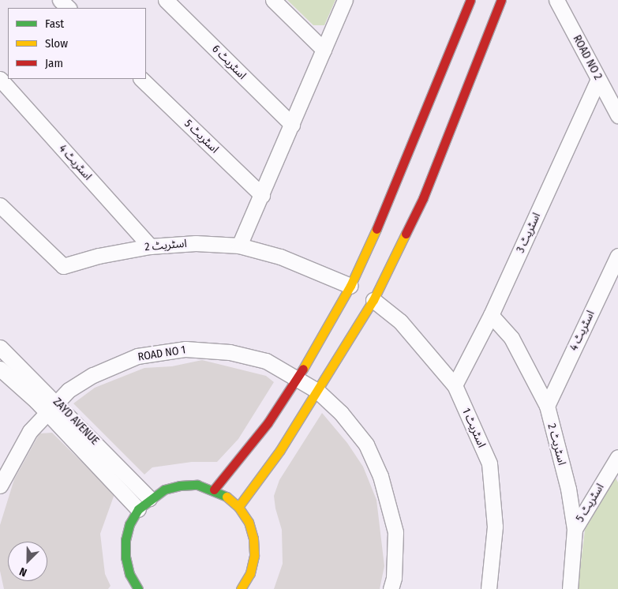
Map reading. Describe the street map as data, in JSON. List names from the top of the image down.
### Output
{
  "streets": {
    "street": [
      "ROAD NO 2",
      "اسٹریٹ 6",
      "اسٹریٹ 5",
      "اسٹریٹ 4",
      "اسٹریٹ 3",
      "اسٹریٹ 2",
      "ROAD NO 1",
      "ZAYD AVENUE",
      "اسٹریٹ 1"
    ]
  },
  "crossings": [
    ["ROAD NO 2", "اسٹریٹ 3"],
    ["اسٹریٹ 5", "اسٹریٹ 2"],
    ["اسٹریٹ 4", "اسٹریٹ 2"],
    ["اسٹریٹ 3", "اسٹریٹ 2"],
    ["اسٹریٹ 3", "اسٹریٹ 1"],
    ["ROAD NO 1", "ZAYD AVENUE"]
  ],
  "legend": ["Fast", "Slow", "Jam"],
  "north": "bottom left"
}
